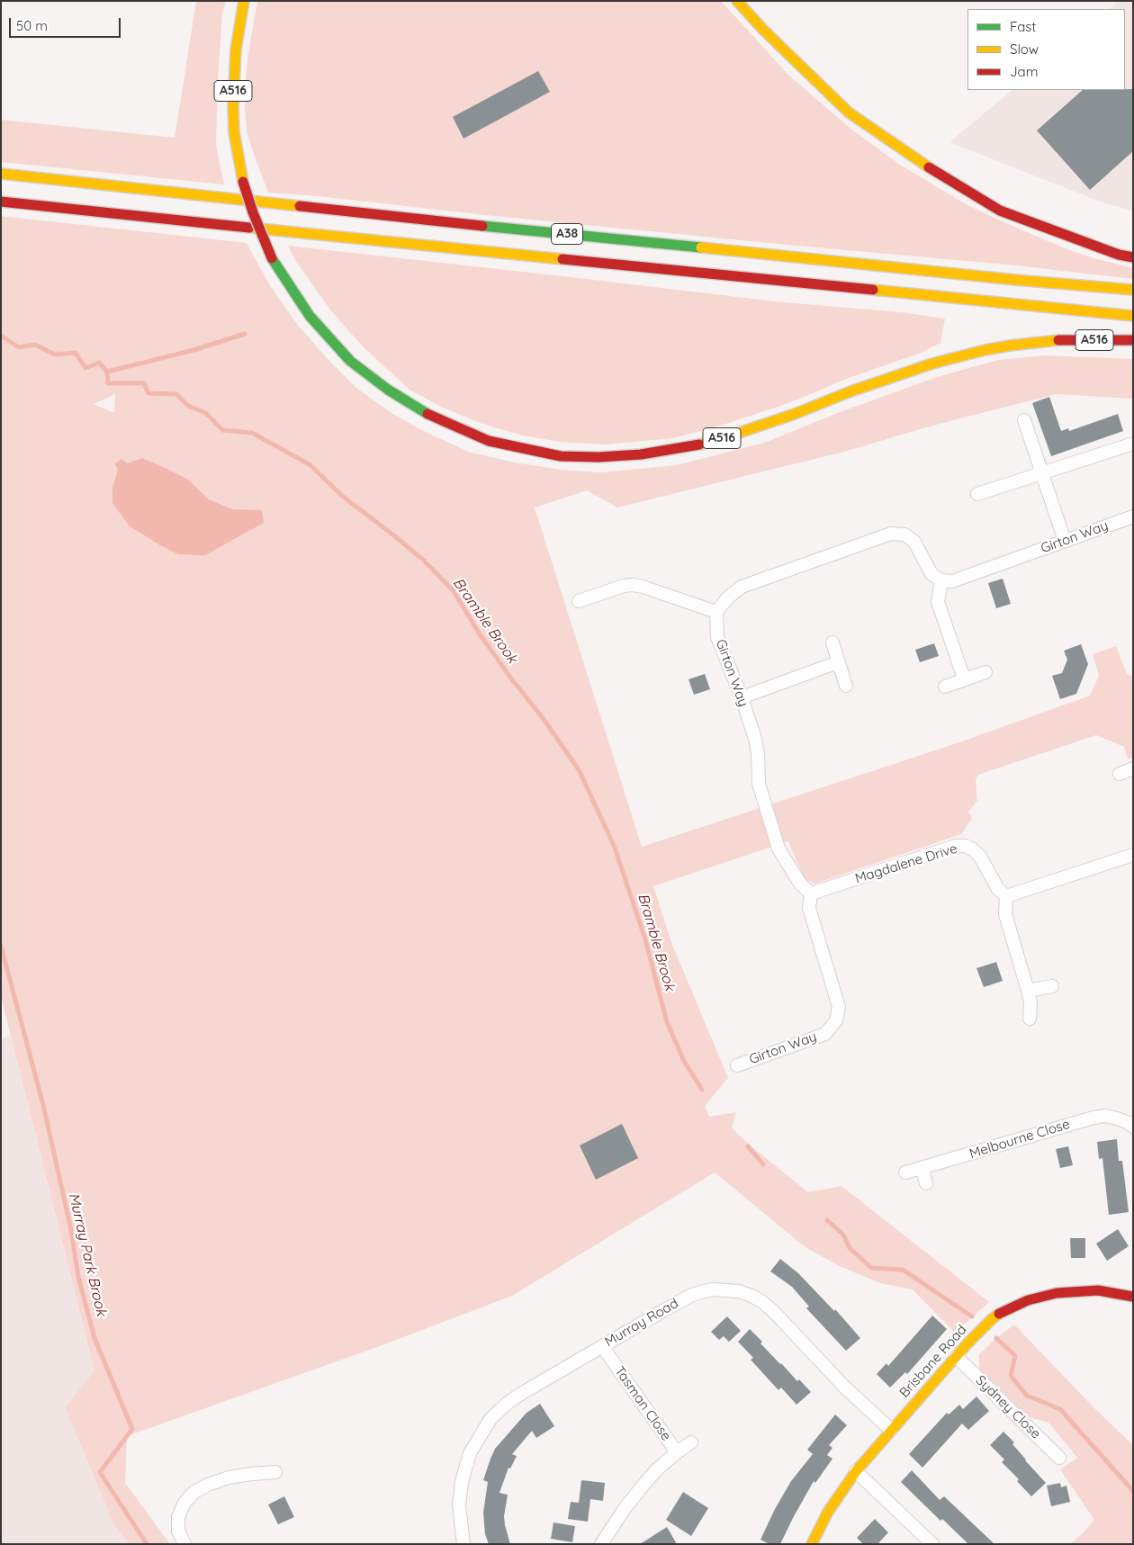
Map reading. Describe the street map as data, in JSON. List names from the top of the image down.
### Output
{
  "streets": {
    "main road": ["A516", "A38", "Brisbane Road"],
    "street": [
      "Girton Way",
      "Magdalene Drive",
      "Melbourne Close",
      "Murray Road",
      "Tasman Close",
      "Sydney Close"
    ]
  },
  "crossings": [
    ["Girton Way", "Magdalene Drive"],
    ["Murray Road", "Brisbane Road"],
    ["Murray Road", "Tasman Close"],
    ["Brisbane Road", "Sydney Close"]
  ],
  "water": ["Bramble Brook", "Murray Park Brook"],
  "legend": ["Fast", "Slow", "Jam"],
  "scale_bar": "50 m"
}
